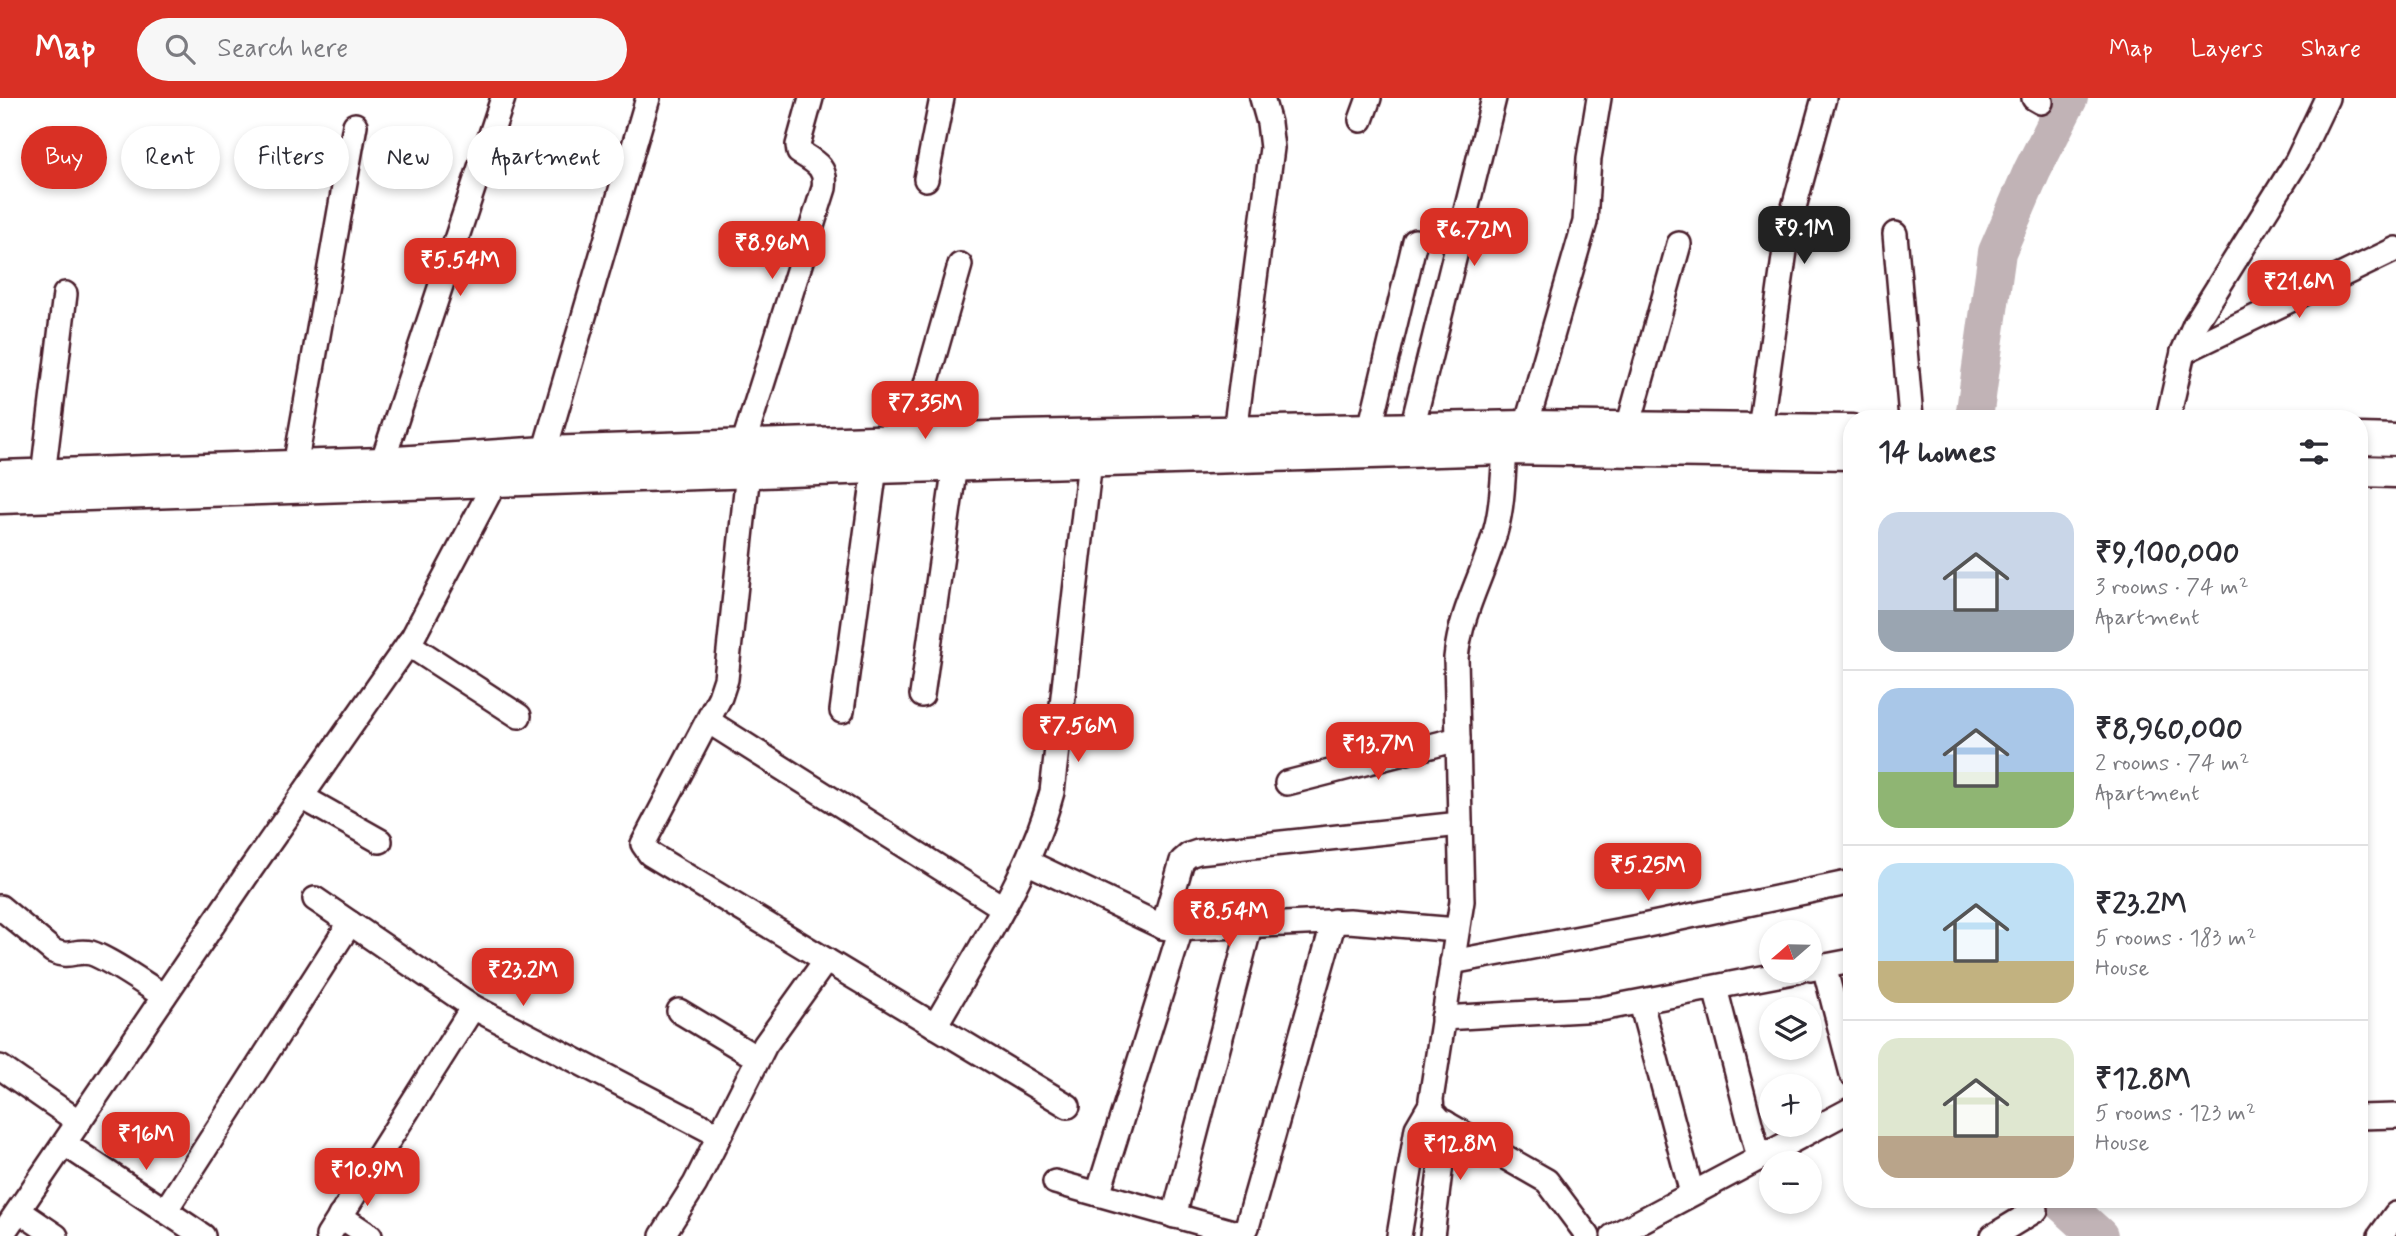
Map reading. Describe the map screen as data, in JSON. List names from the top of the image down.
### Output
{
  "north": "left",
  "page": {
    "header": "Map",
    "search": "Search here",
    "nav": ["Map", "Layers", "Share"],
    "chip": [
      "Buy",
      "Rent",
      "Filters",
      "New",
      "Apartment"
    ],
    "price": [
      "₹9.1M",
      "₹6.72M",
      "₹8.96M",
      "₹5.54M",
      "₹21.6M",
      "₹7.35M",
      "₹7.56M",
      "₹13.7M",
      "₹5.25M",
      "₹8.54M",
      "₹23.2M",
      "₹16M",
      "₹12.8M",
      "₹10.9M"
    ],
    "heading": "14 homes",
    "list": [
      {
        "name": "₹9,100,000",
        "note": "3 rooms · 74 m² · Apartment"
      },
      {
        "name": "₹8,960,000",
        "note": "2 rooms · 74 m² · Apartment"
      },
      {
        "name": "₹23.2M",
        "note": "5 rooms · 183 m² · House"
      },
      {
        "name": "₹12.8M",
        "note": "5 rooms · 123 m² · House"
      }
    ],
    "map_buttons": ["+", "−"]
  }
}
